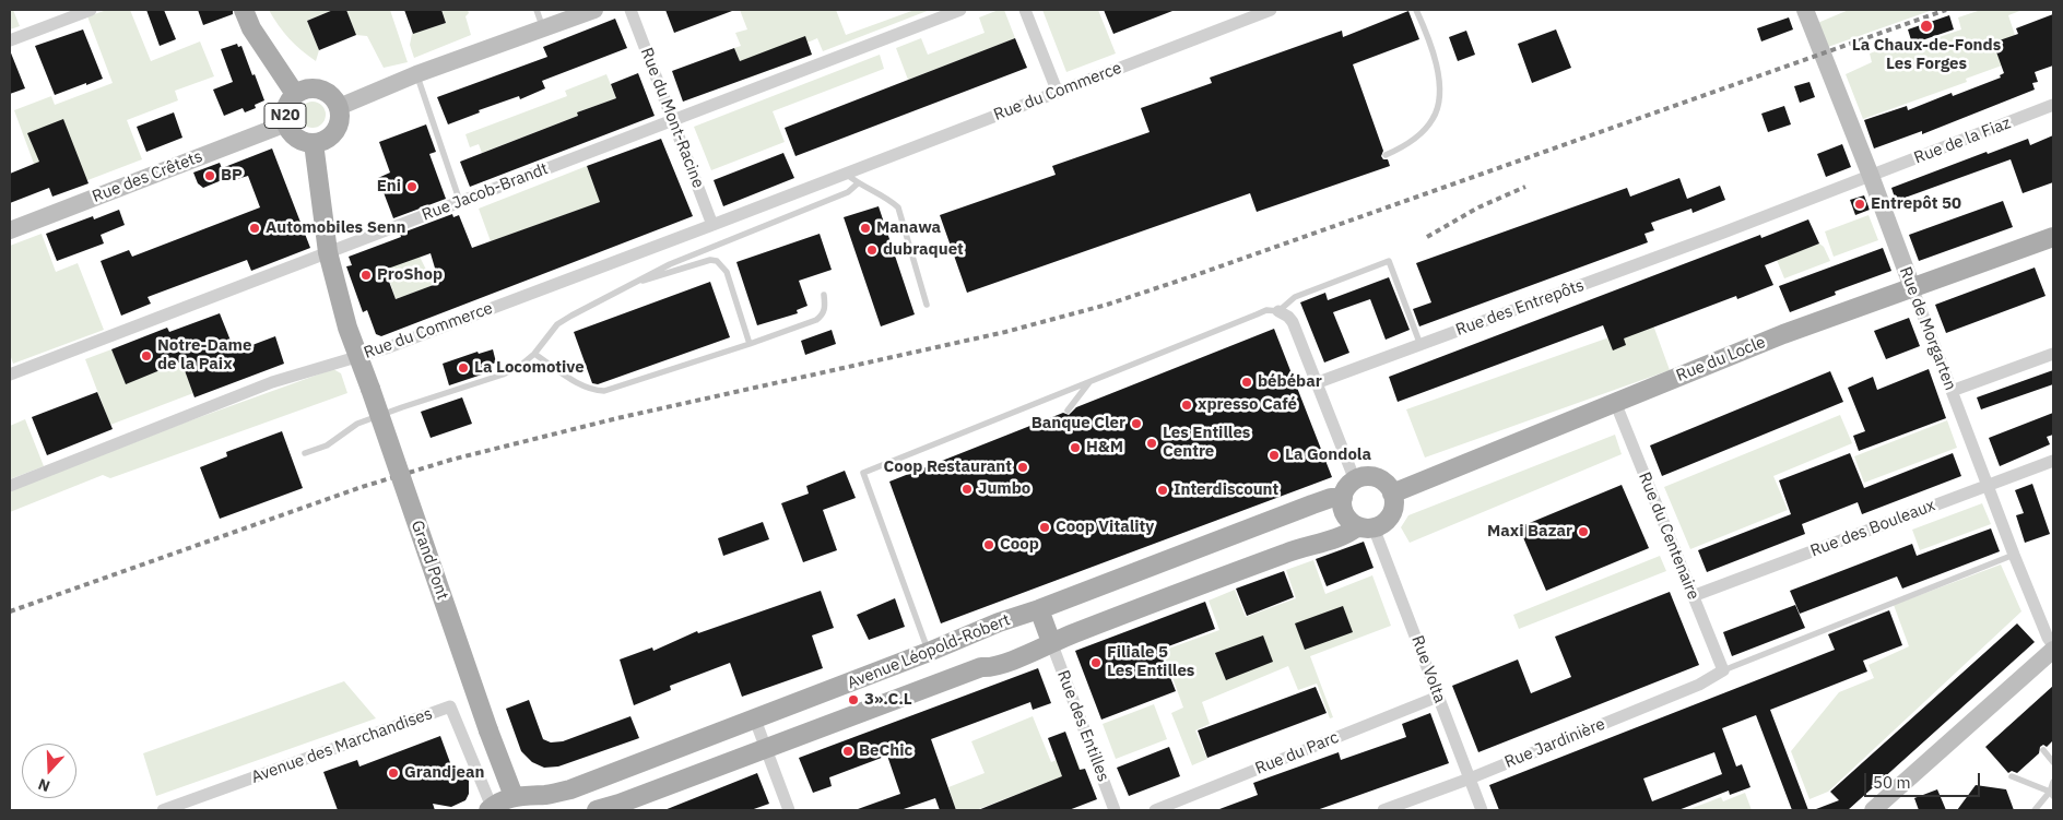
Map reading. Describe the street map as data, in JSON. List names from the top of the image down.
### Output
{
  "streets": {
    "main road": [
      "N20",
      "Rue des Crêtets",
      "Rue de Morgarten",
      "Rue du Locle",
      "Grand Pont",
      "Avenue Léopold-Robert"
    ],
    "street": [
      "Rue du Commerce",
      "Rue du Mont-Racine",
      "Rue de la Fiaz",
      "Rue Jacob-Brandt",
      "Rue des Entrepôts",
      "Rue des Bouleaux",
      "Rue du Centenaire",
      "Rue Volta",
      "Rue des Entilles",
      "Rue Jardinière",
      "Avenue des Marchandises",
      "Rue du Parc"
    ]
  },
  "crossings": [
    ["Rue du Commerce", "Rue du Mont-Racine"],
    ["Rue du Commerce", "Grand Pont"],
    ["N20", "Rue des Crêtets"],
    ["N20", "Grand Pont"],
    ["Rue du Mont-Racine", "Rue Jacob-Brandt"],
    ["Rue de la Fiaz", "Rue des Entrepôts"],
    ["Rue de la Fiaz", "Rue de Morgarten"],
    ["Rue des Crêtets", "Grand Pont"],
    ["Rue Jacob-Brandt", "Grand Pont"],
    ["Rue de Morgarten", "Rue du Locle"],
    ["Rue de Morgarten", "Rue des Bouleaux"],
    ["Rue du Locle", "Rue du Centenaire"],
    ["Rue du Locle", "Avenue Léopold-Robert"],
    ["Rue du Locle", "Rue Volta"],
    ["Rue des Bouleaux", "Rue du Centenaire"],
    ["Rue du Centenaire", "Rue Jardinière"],
    ["Grand Pont", "Avenue Léopold-Robert"],
    ["Avenue Léopold-Robert", "Rue Volta"],
    ["Avenue Léopold-Robert", "Rue des Entilles"],
    ["Rue Volta", "Rue Jardinière"],
    ["Rue Volta", "Rue du Parc"]
  ],
  "places": [
    "La Chaux-de-Fonds Les Forges",
    "BP",
    "Eni",
    "Entrepôt 50",
    "Automobiles Senn",
    "Manawa",
    "dubraquet",
    "ProShop",
    "Notre-Dame de la Paix",
    "La Locomotive",
    "bébébar",
    "xpresso Café",
    "Banque Cler",
    "Les Entilles Centre",
    "H&M",
    "La Gondola",
    "Coop Restaurant",
    "Jumbo",
    "Interdiscount",
    "Coop Vitality",
    "Maxi Bazar",
    "Coop",
    "Filiale 5 Les Entilles",
    "3».C.L",
    "BeChic",
    "Grandjean"
  ],
  "scale_bar": "50 m",
  "north": "bottom"
}
